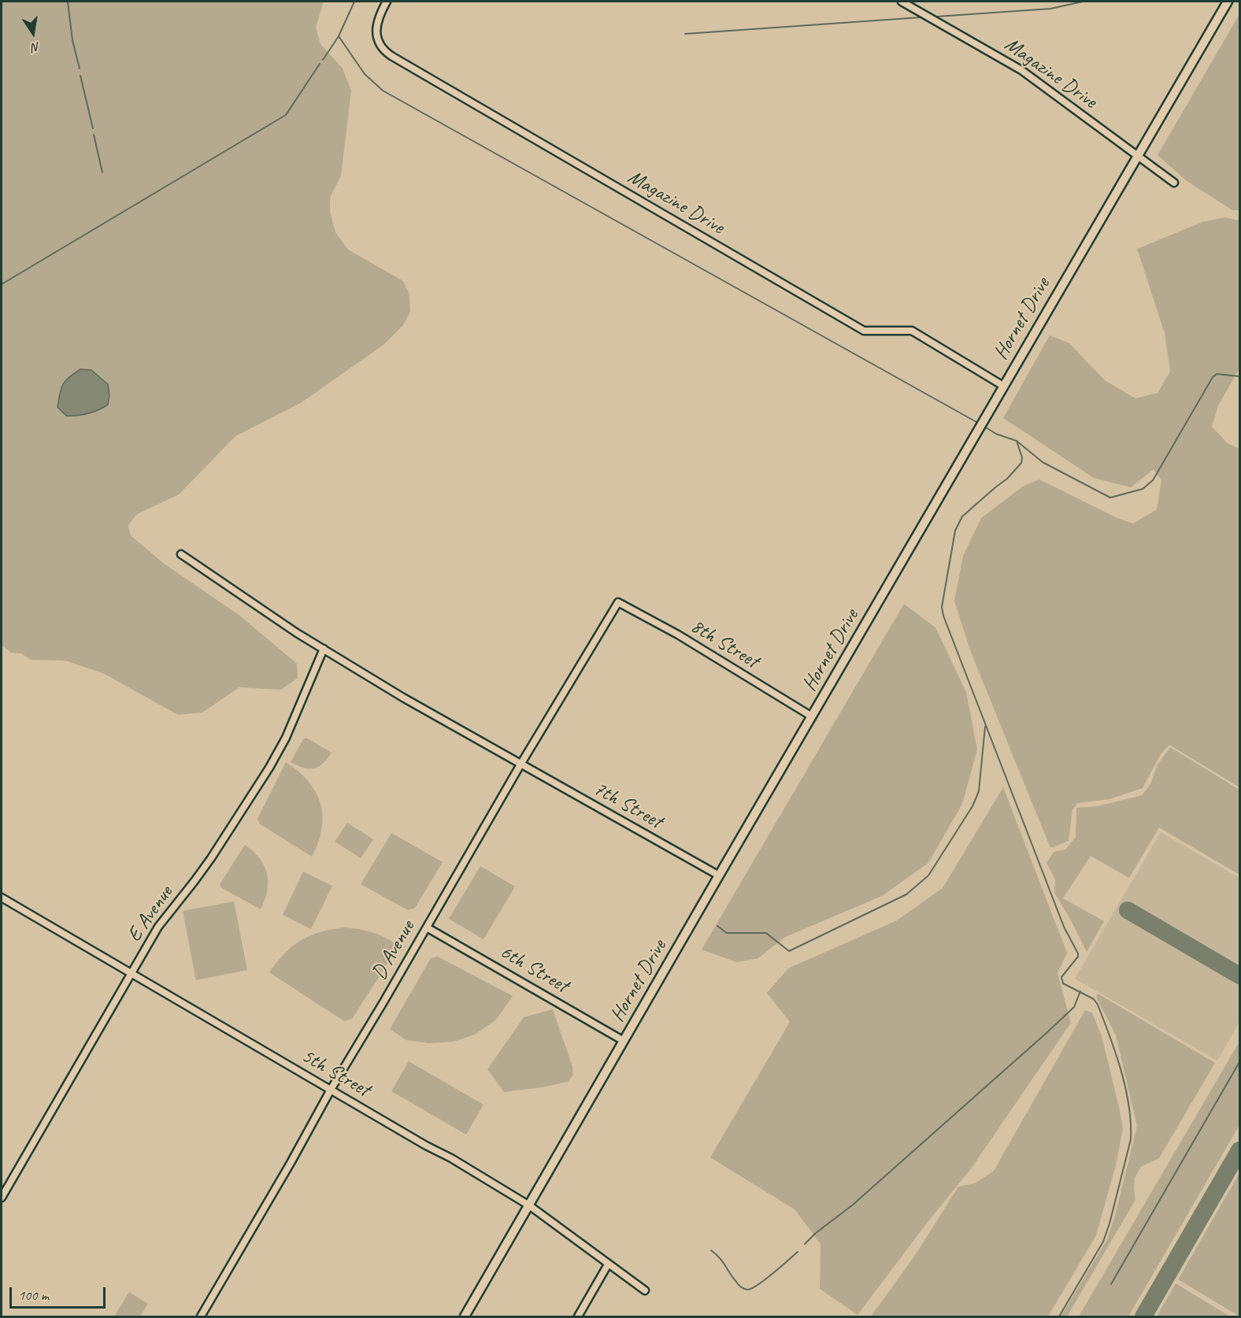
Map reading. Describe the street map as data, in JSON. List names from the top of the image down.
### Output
{
  "streets": {
    "main road": ["Hornet Drive"],
    "street": [
      "Magazine Drive",
      "8th Street",
      "7th Street",
      "E Avenue",
      "D Avenue",
      "6th Street",
      "5th Street"
    ]
  },
  "crossings": [
    ["Magazine Drive", "Hornet Drive"],
    ["Hornet Drive", "8th Street"],
    ["Hornet Drive", "7th Street"],
    ["Hornet Drive", "6th Street"],
    ["Hornet Drive", "5th Street"],
    ["8th Street", "D Avenue"],
    ["7th Street", "E Avenue"],
    ["7th Street", "D Avenue"],
    ["E Avenue", "5th Street"],
    ["D Avenue", "6th Street"],
    ["D Avenue", "5th Street"]
  ],
  "scale_bar": "100 m",
  "north": "bottom"
}
